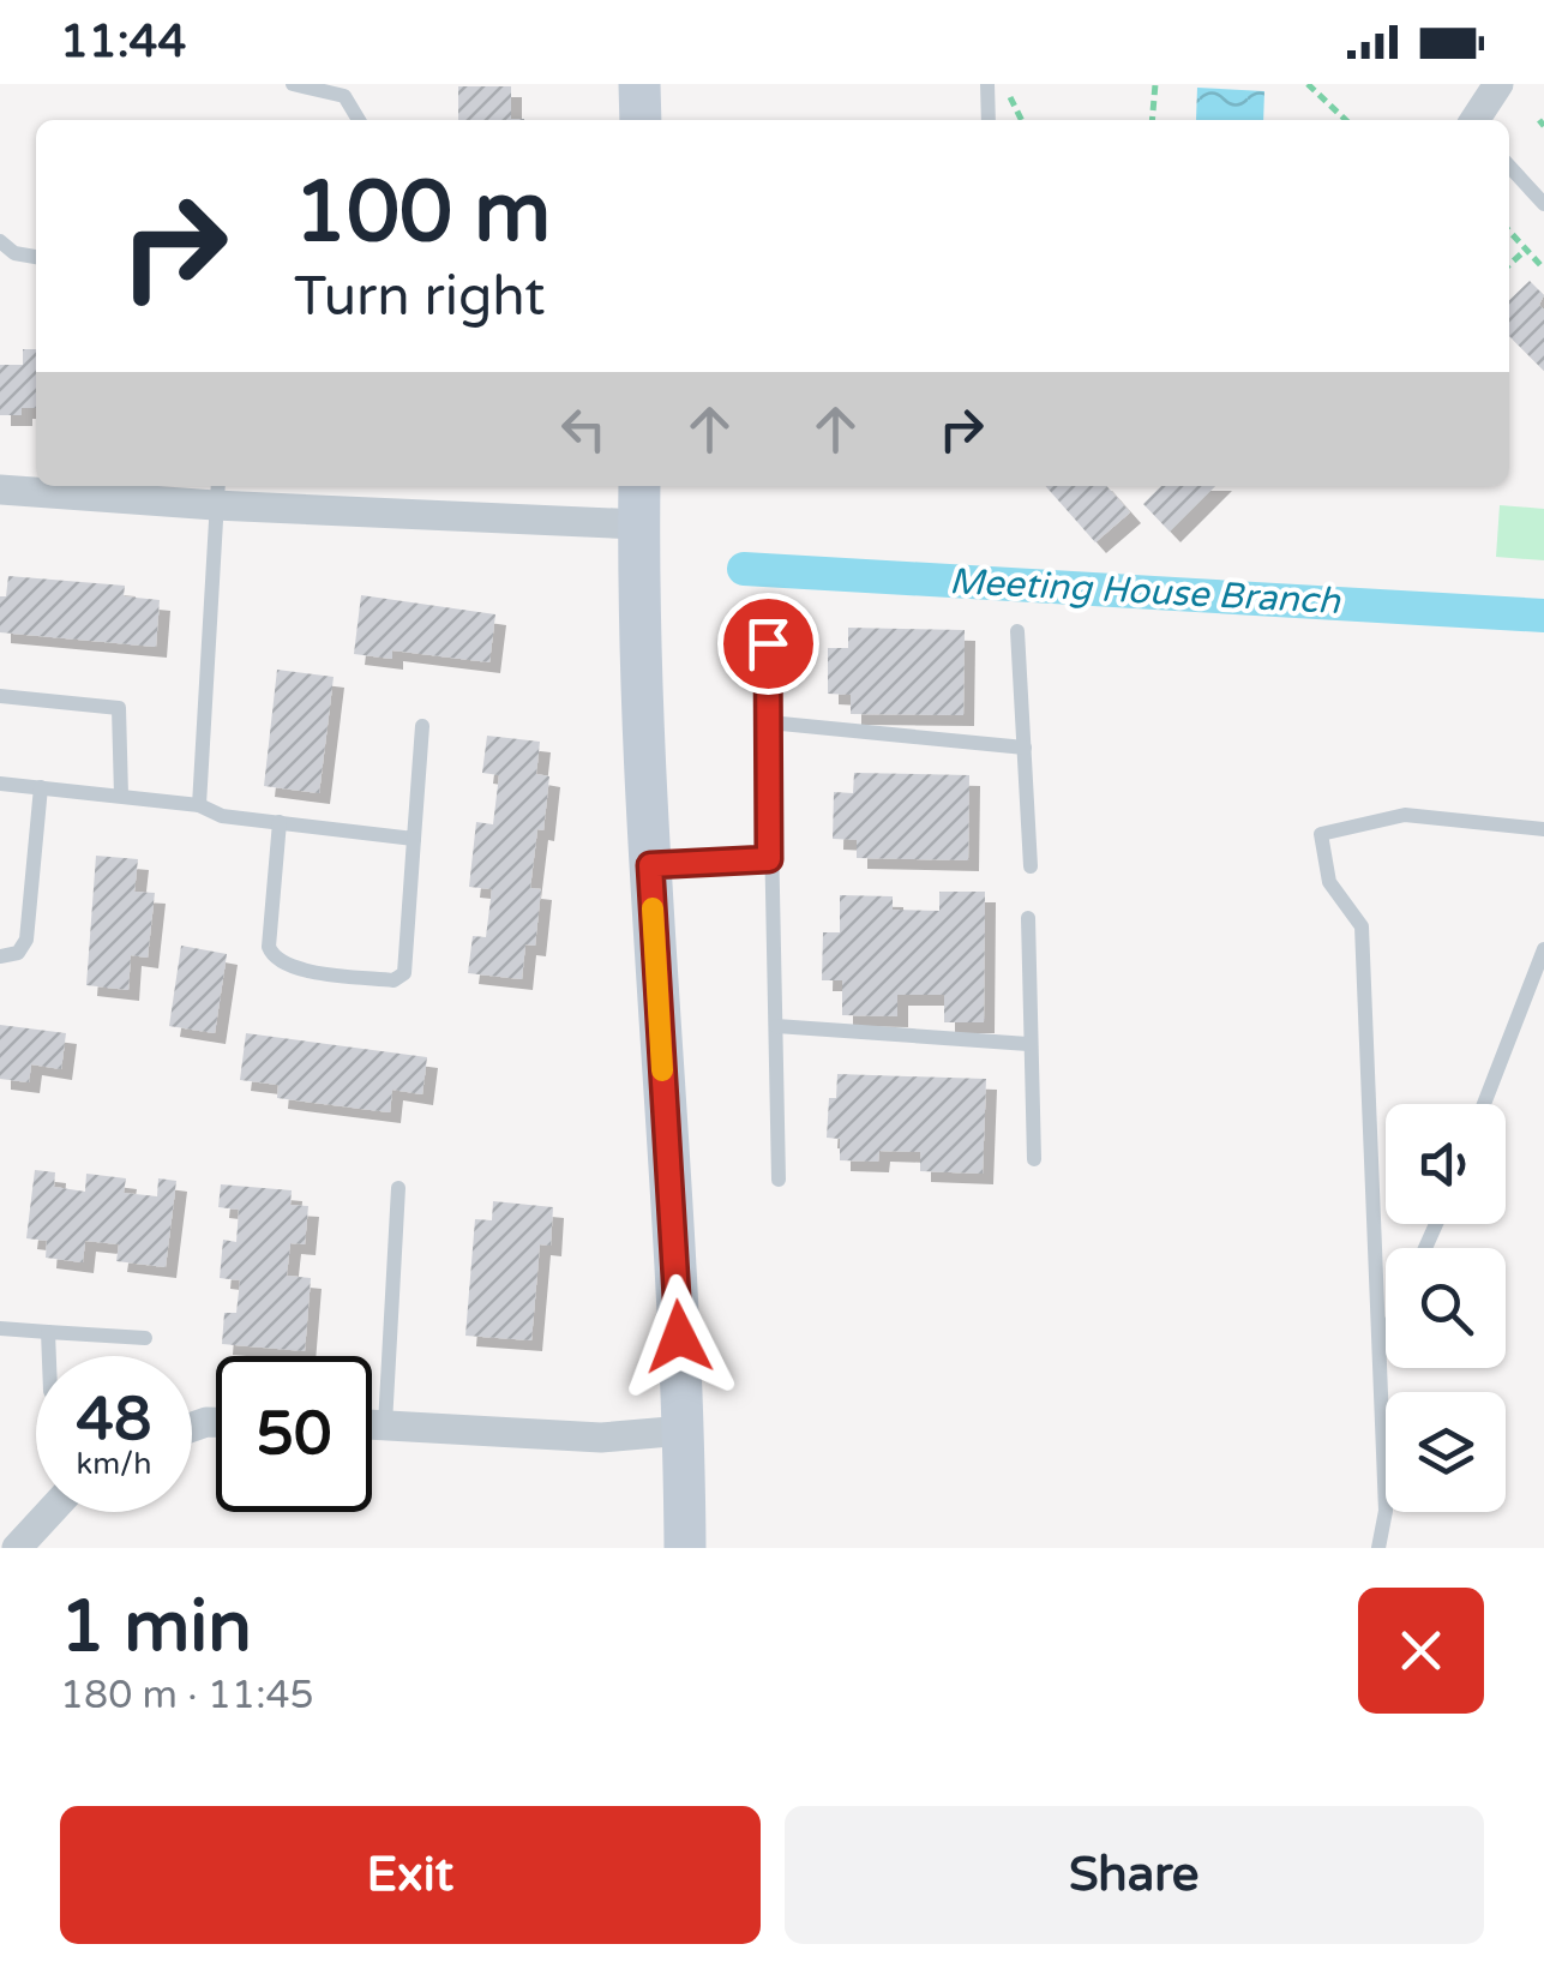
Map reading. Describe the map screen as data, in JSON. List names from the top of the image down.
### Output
{
  "water": ["Meeting House Branch"],
  "page": {
    "status": "11:44",
    "turn": ["100 m", "Turn right"],
    "speed": "48 km/h",
    "limit": "50",
    "heading": ["1 min", "180 m · 11:45"],
    "buttons": ["Exit", "Share"]
  }
}
